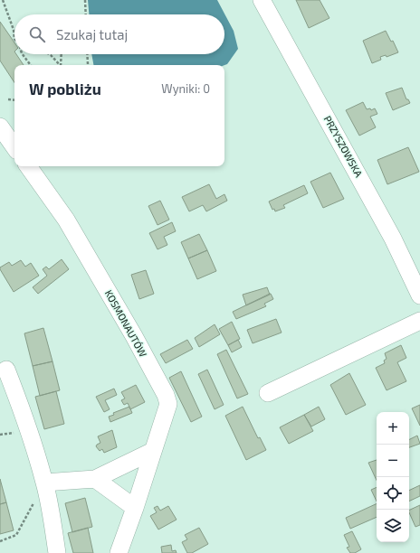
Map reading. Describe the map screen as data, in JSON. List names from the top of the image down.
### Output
{
  "streets": {
    "street": ["PRZYSZOWSKA", "KOSMONAUTÓW"]
  },
  "page": {
    "search": "Szukaj tutaj",
    "heading": ["W pobliżu", "Wyniki: 0"],
    "map_buttons": ["+", "−"]
  }
}
